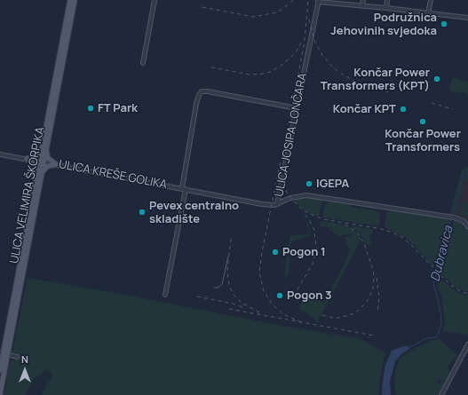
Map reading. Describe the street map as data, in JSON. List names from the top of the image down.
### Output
{
  "streets": {
    "main road": ["ULICA VELIMIRA ŠKORPIKA"],
    "street": ["ULICA JOSIPA LONČARA", "ULICA KREŠE GOLIKA"]
  },
  "crossings": [
    ["ULICA JOSIPA LONČARA", "ULICA KREŠE GOLIKA"],
    ["ULICA KREŠE GOLIKA", "ULICA VELIMIRA ŠKORPIKA"]
  ],
  "water": ["Dubravica"],
  "places": [
    "Podružnica Jehovinih svjedoka",
    "Končar Power Transformers (KPT)",
    "FT Park",
    "Končar KPT",
    "Končar Power Transformers",
    "IGEPA",
    "Pevex centralno skladište",
    "Pogon 1",
    "Pogon 3"
  ],
  "north": "top"
}
